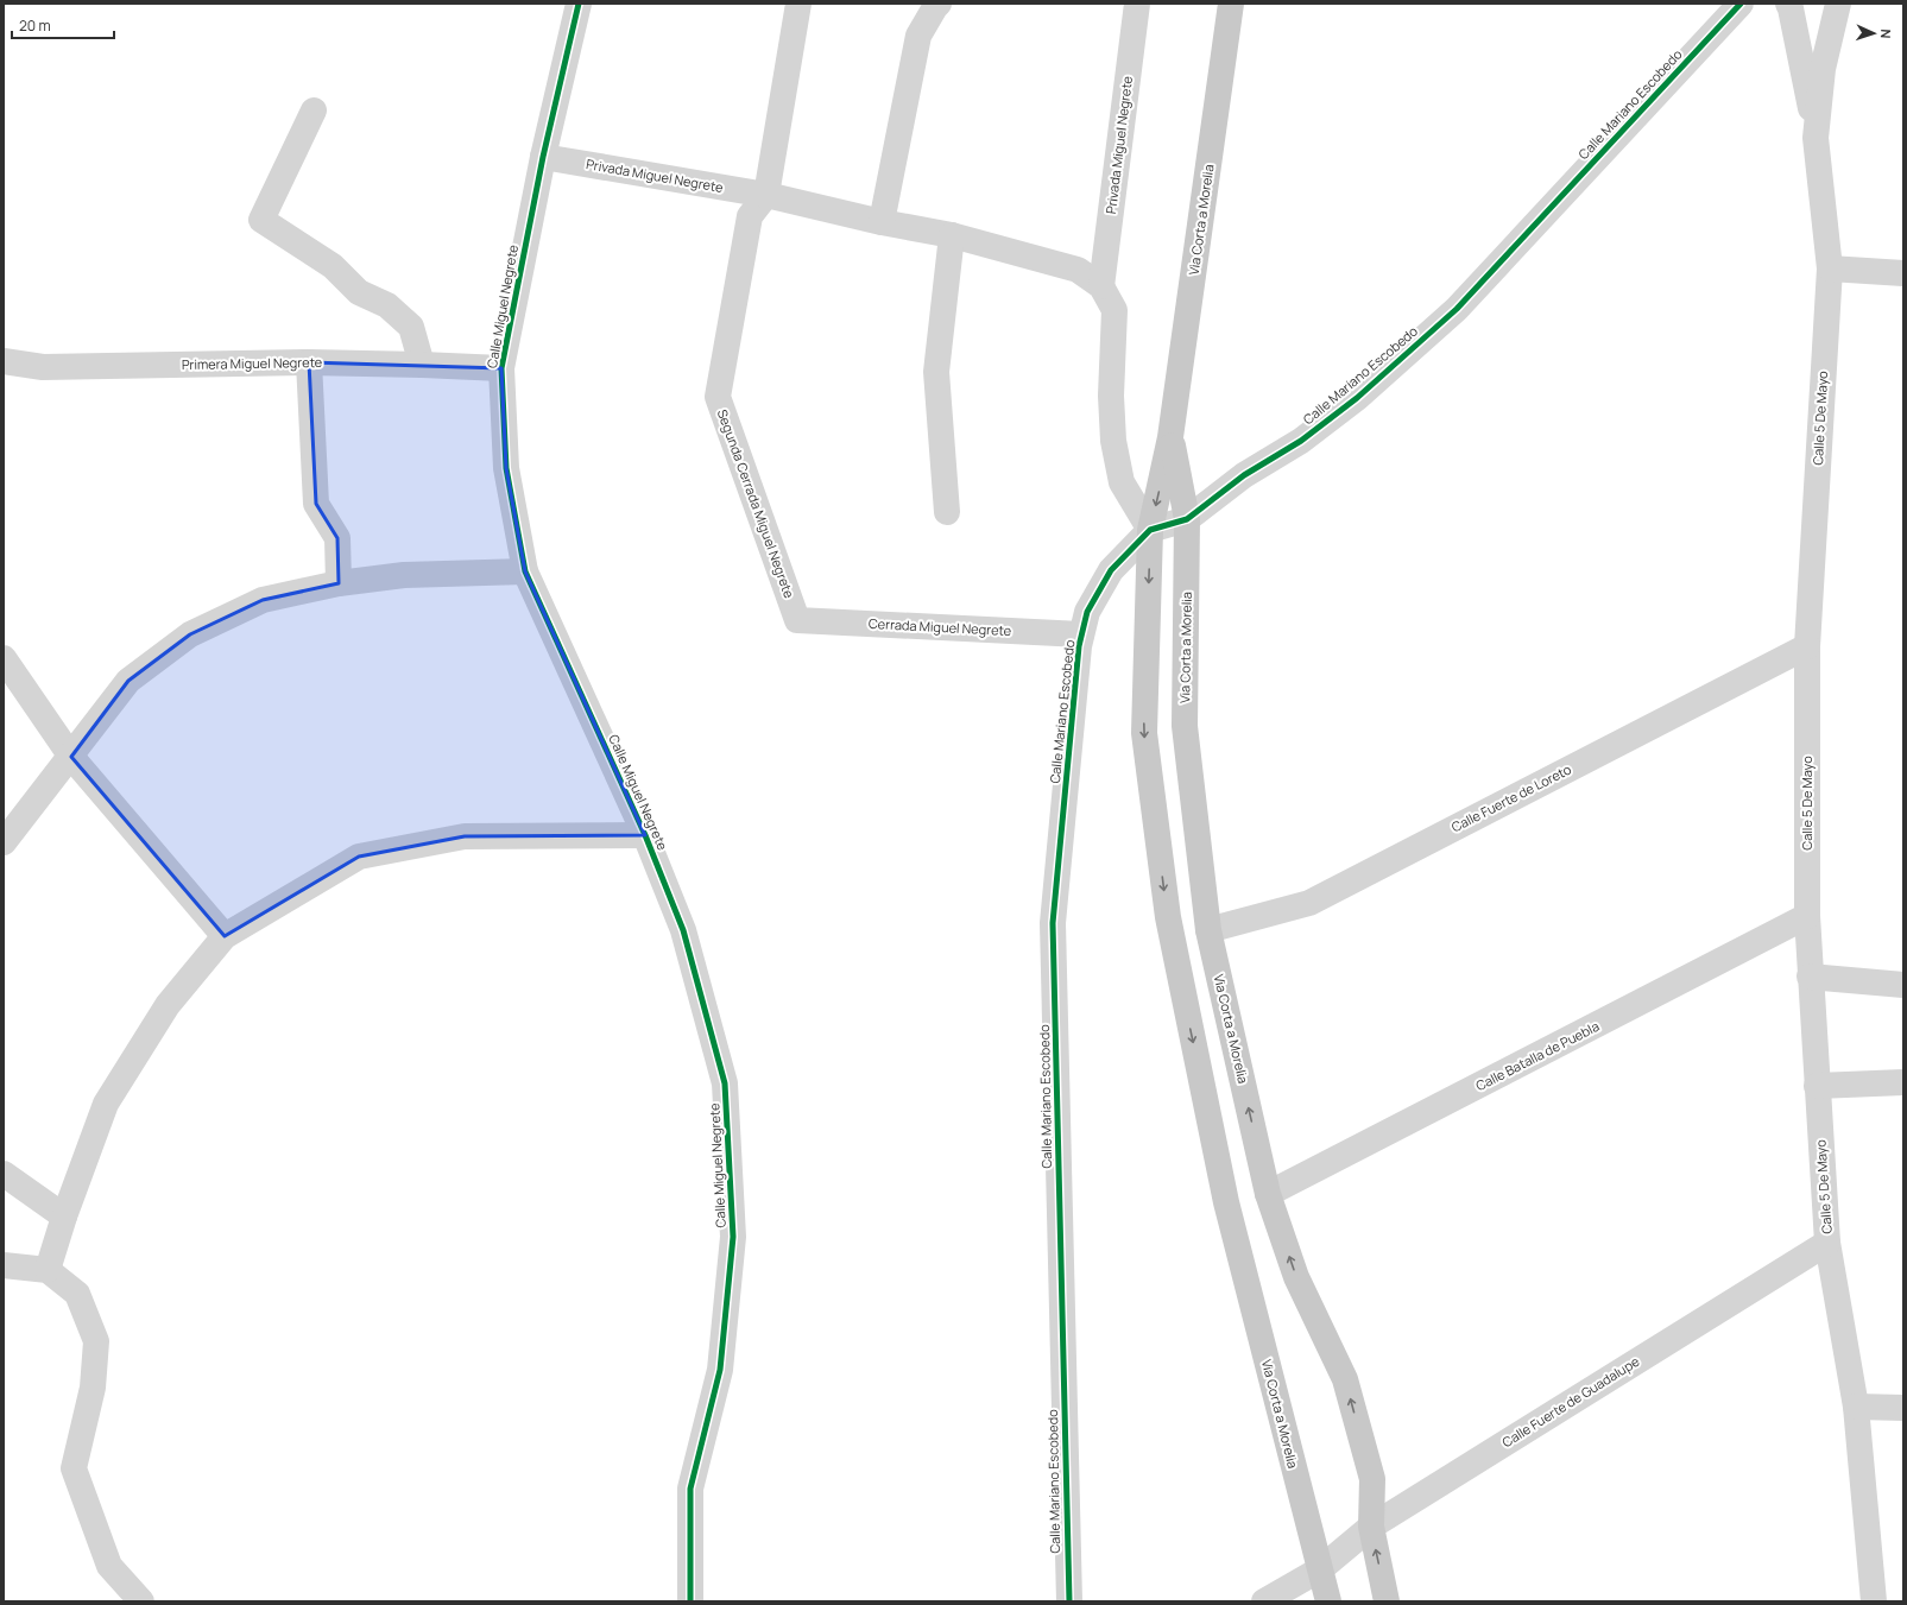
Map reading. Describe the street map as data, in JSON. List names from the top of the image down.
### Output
{
  "streets": {
    "main road": ["Via Corta a Morelia"],
    "street": [
      "Calle Mariano Escobedo",
      "Privada Miguel Negrete",
      "Calle Miguel Negrete",
      "Primera Miguel Negrete",
      "Calle 5 De Mayo",
      "Segunda Cerrada Miguel Negrete",
      "Cerrada Miguel Negrete",
      "Calle Fuerte de Loreto",
      "Calle Batalla de Puebla",
      "Calle Fuerte de Guadalupe"
    ]
  },
  "crossings": [
    ["Calle Mariano Escobedo", "Privada Miguel Negrete"],
    ["Calle Mariano Escobedo", "Via Corta a Morelia"],
    ["Calle Mariano Escobedo", "Cerrada Miguel Negrete"],
    ["Privada Miguel Negrete", "Via Corta a Morelia"],
    ["Privada Miguel Negrete", "Calle Miguel Negrete"],
    ["Privada Miguel Negrete", "Segunda Cerrada Miguel Negrete"],
    ["Via Corta a Morelia", "Calle Fuerte de Loreto"],
    ["Via Corta a Morelia", "Calle Batalla de Puebla"],
    ["Via Corta a Morelia", "Calle Fuerte de Guadalupe"],
    ["Calle Miguel Negrete", "Primera Miguel Negrete"],
    ["Calle 5 De Mayo", "Calle Fuerte de Loreto"],
    ["Calle 5 De Mayo", "Calle Batalla de Puebla"],
    ["Calle 5 De Mayo", "Calle Fuerte de Guadalupe"],
    ["Segunda Cerrada Miguel Negrete", "Cerrada Miguel Negrete"]
  ],
  "scale_bar": "20 m",
  "north": "right"
}
